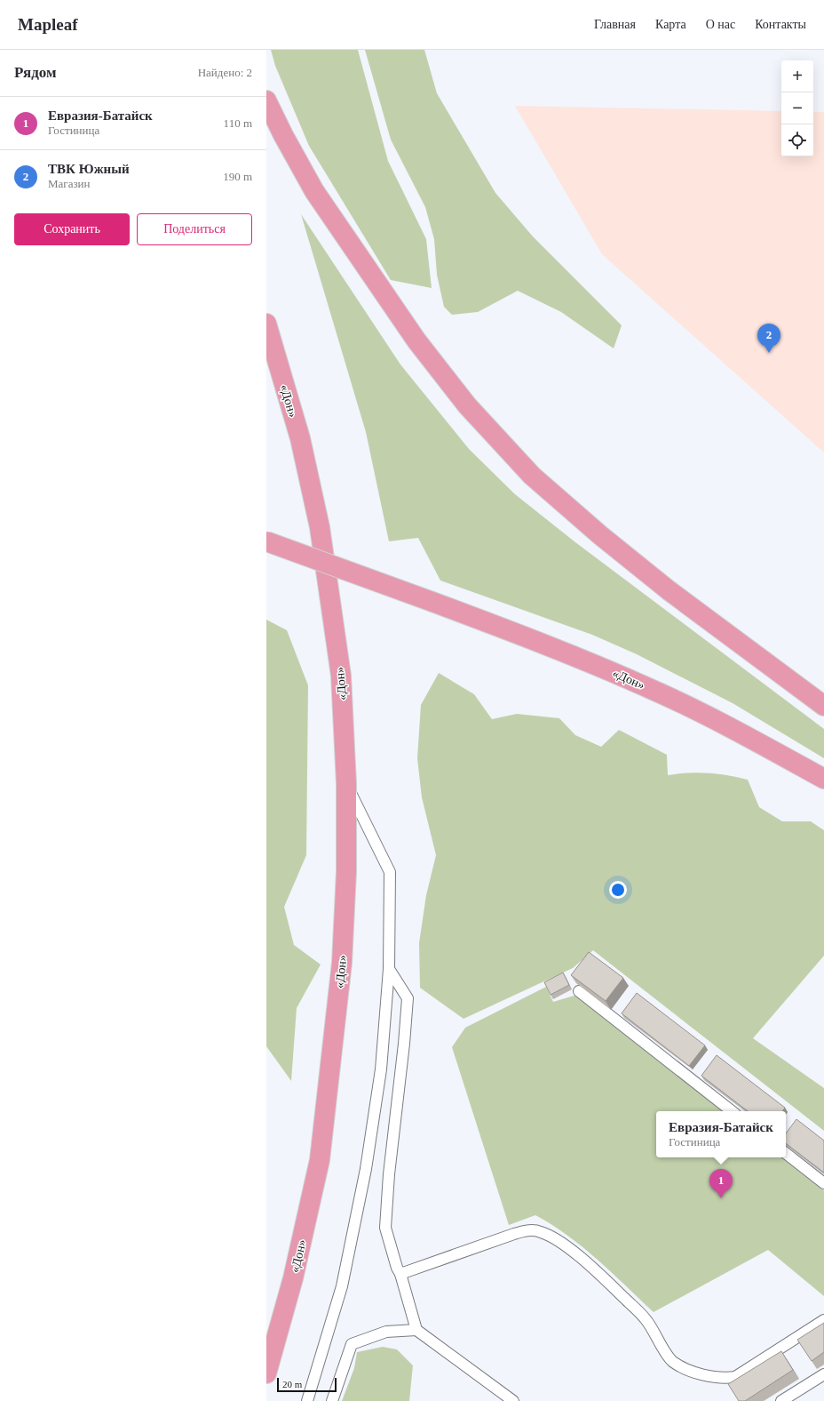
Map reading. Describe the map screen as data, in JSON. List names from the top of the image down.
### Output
{
  "streets": {
    "highway": ["«Дон»"]
  },
  "scale_bar": "20 m",
  "page": {
    "header": "Mapleaf",
    "nav": [
      "Главная",
      "Карта",
      "О нас",
      "Контакты"
    ],
    "heading": ["Рядом", "Найдено: 2"],
    "map_buttons": ["+", "−"],
    "list": [
      {
        "mark": "1",
        "name": "Евразия-Батайск",
        "note": "Гостиница",
        "value": "110 m"
      },
      {
        "mark": "2",
        "name": "ТВК Южный",
        "note": "Магазин",
        "value": "190 m"
      }
    ],
    "buttons": ["Сохранить", "Поделиться"],
    "pins": ["2", "1"],
    "popup": ["Евразия-Батайск", "Гостиница"],
    "scale": "20 m"
  }
}
